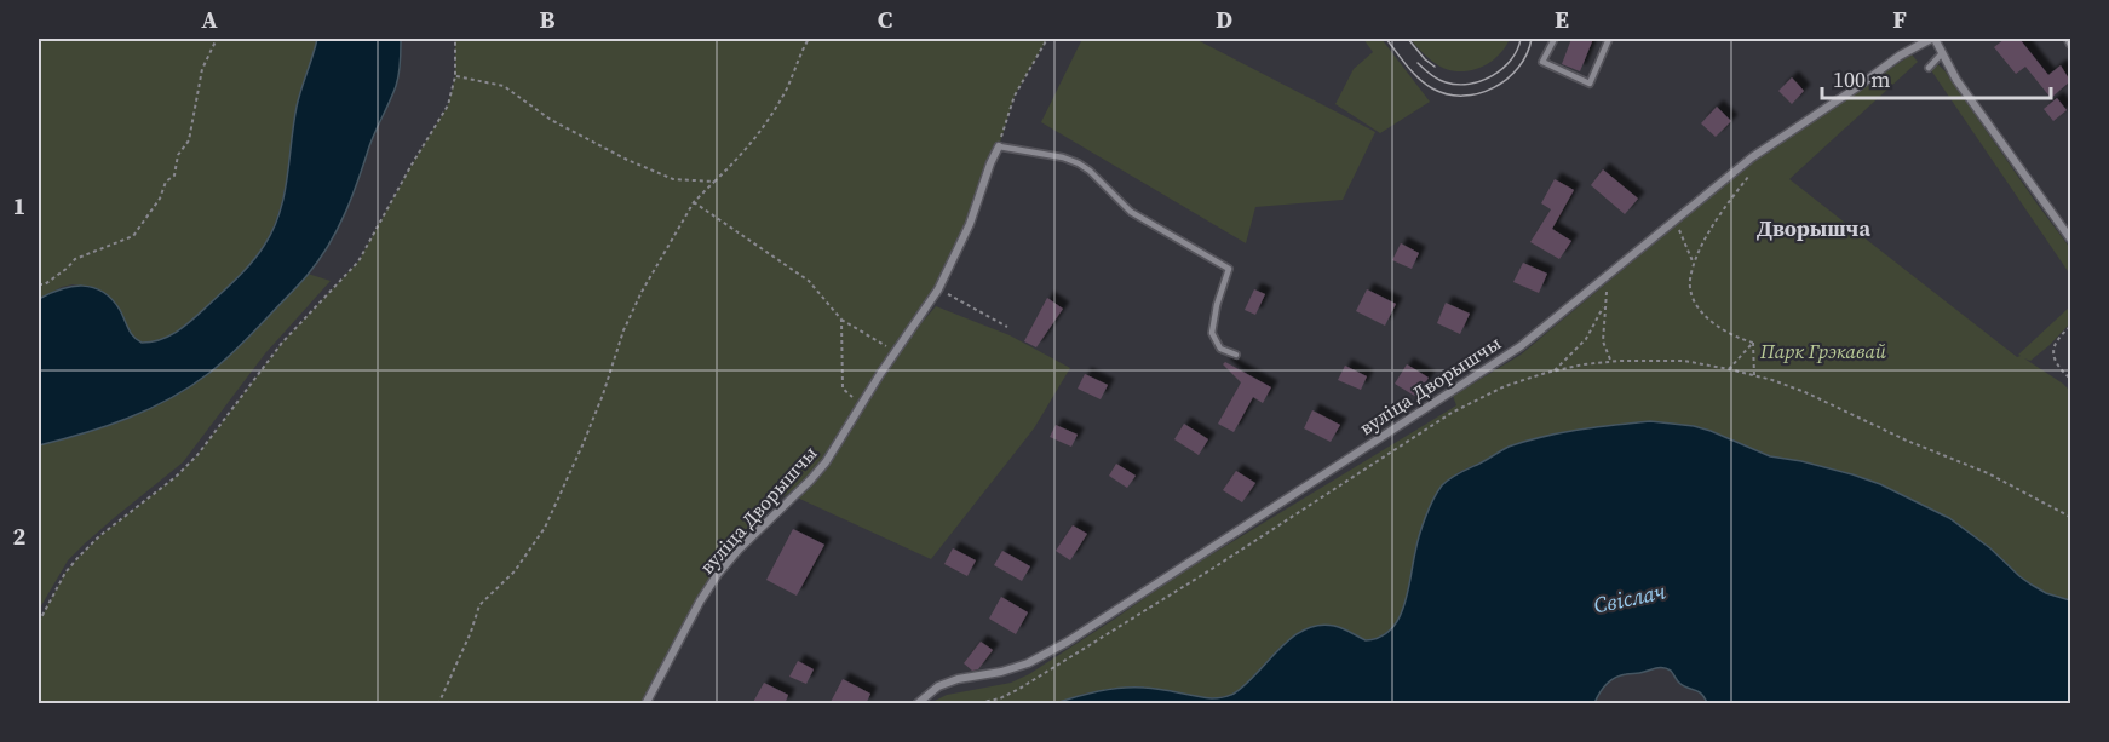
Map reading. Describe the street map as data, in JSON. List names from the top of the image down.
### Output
{
  "streets": {
    "street": ["вуліца Дворышчы"]
  },
  "districts": ["Дворышча"],
  "water": ["Свіслач"],
  "parks": ["Парк Грэкавай"],
  "scale_bar": "100 m",
  "grid": {
    "columns": [
      "A",
      "B",
      "C",
      "D",
      "E",
      "F"
    ],
    "rows": ["1", "2"]
  }
}
